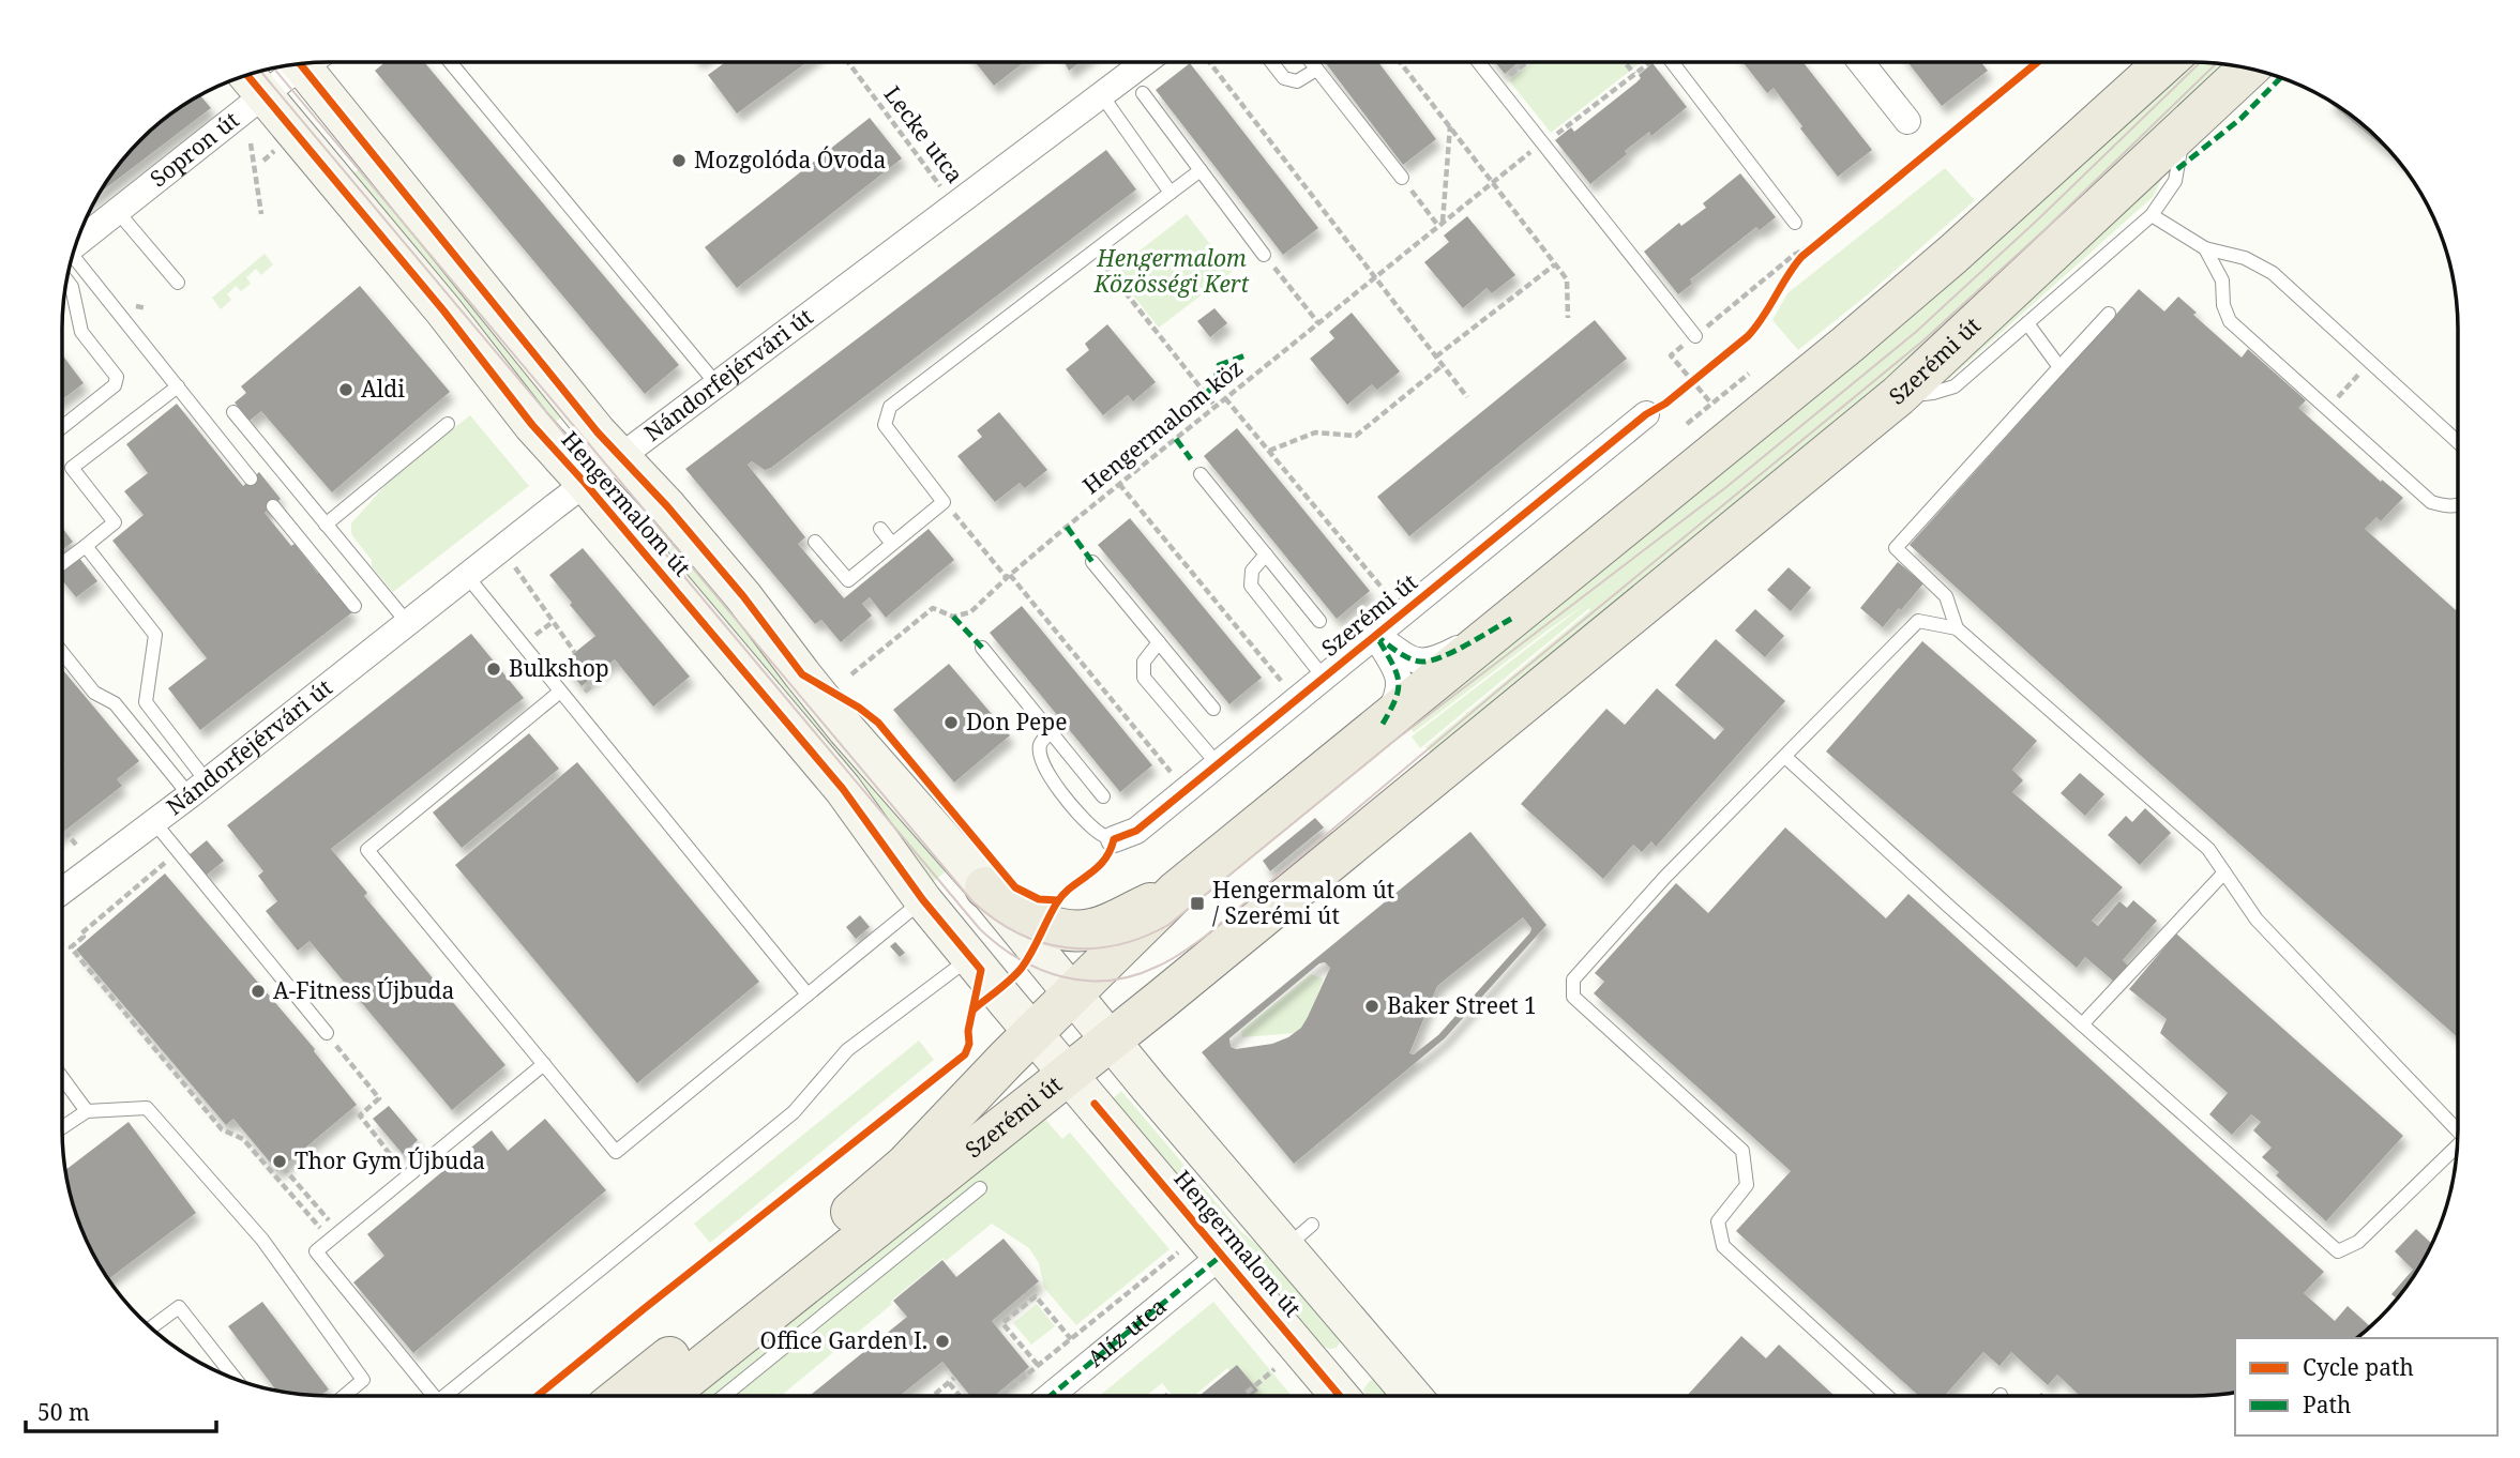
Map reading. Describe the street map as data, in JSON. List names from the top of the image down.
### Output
{
  "streets": {
    "main road": ["Szerémi út", "Hengermalom út"],
    "street": ["Sopron út", "Nándorfejérvári út", "Alíz utca"],
    "path": ["Lecke utca", "Hengermalom köz"]
  },
  "crossings": [
    ["Lecke utca", "Nándorfejérvári út"],
    ["Sopron út", "Hengermalom út"],
    ["Szerémi út", "Hengermalom út"],
    ["Nándorfejérvári út", "Hengermalom út"],
    ["Hengermalom út", "Alíz utca"]
  ],
  "parks": ["Hengermalom Közösségi Kert"],
  "places": {
    "other": [
      "Mozgolóda Óvoda",
      "Aldi",
      "Bulkshop",
      "Don Pepe",
      "A-Fitness Újbuda",
      "Baker Street 1",
      "Thor Gym Újbuda",
      "Office Garden I."
    ],
    "transit": ["Hengermalom út / Szerémi út"]
  },
  "legend": ["Cycle path", "Path"],
  "scale_bar": "50 m"
}
